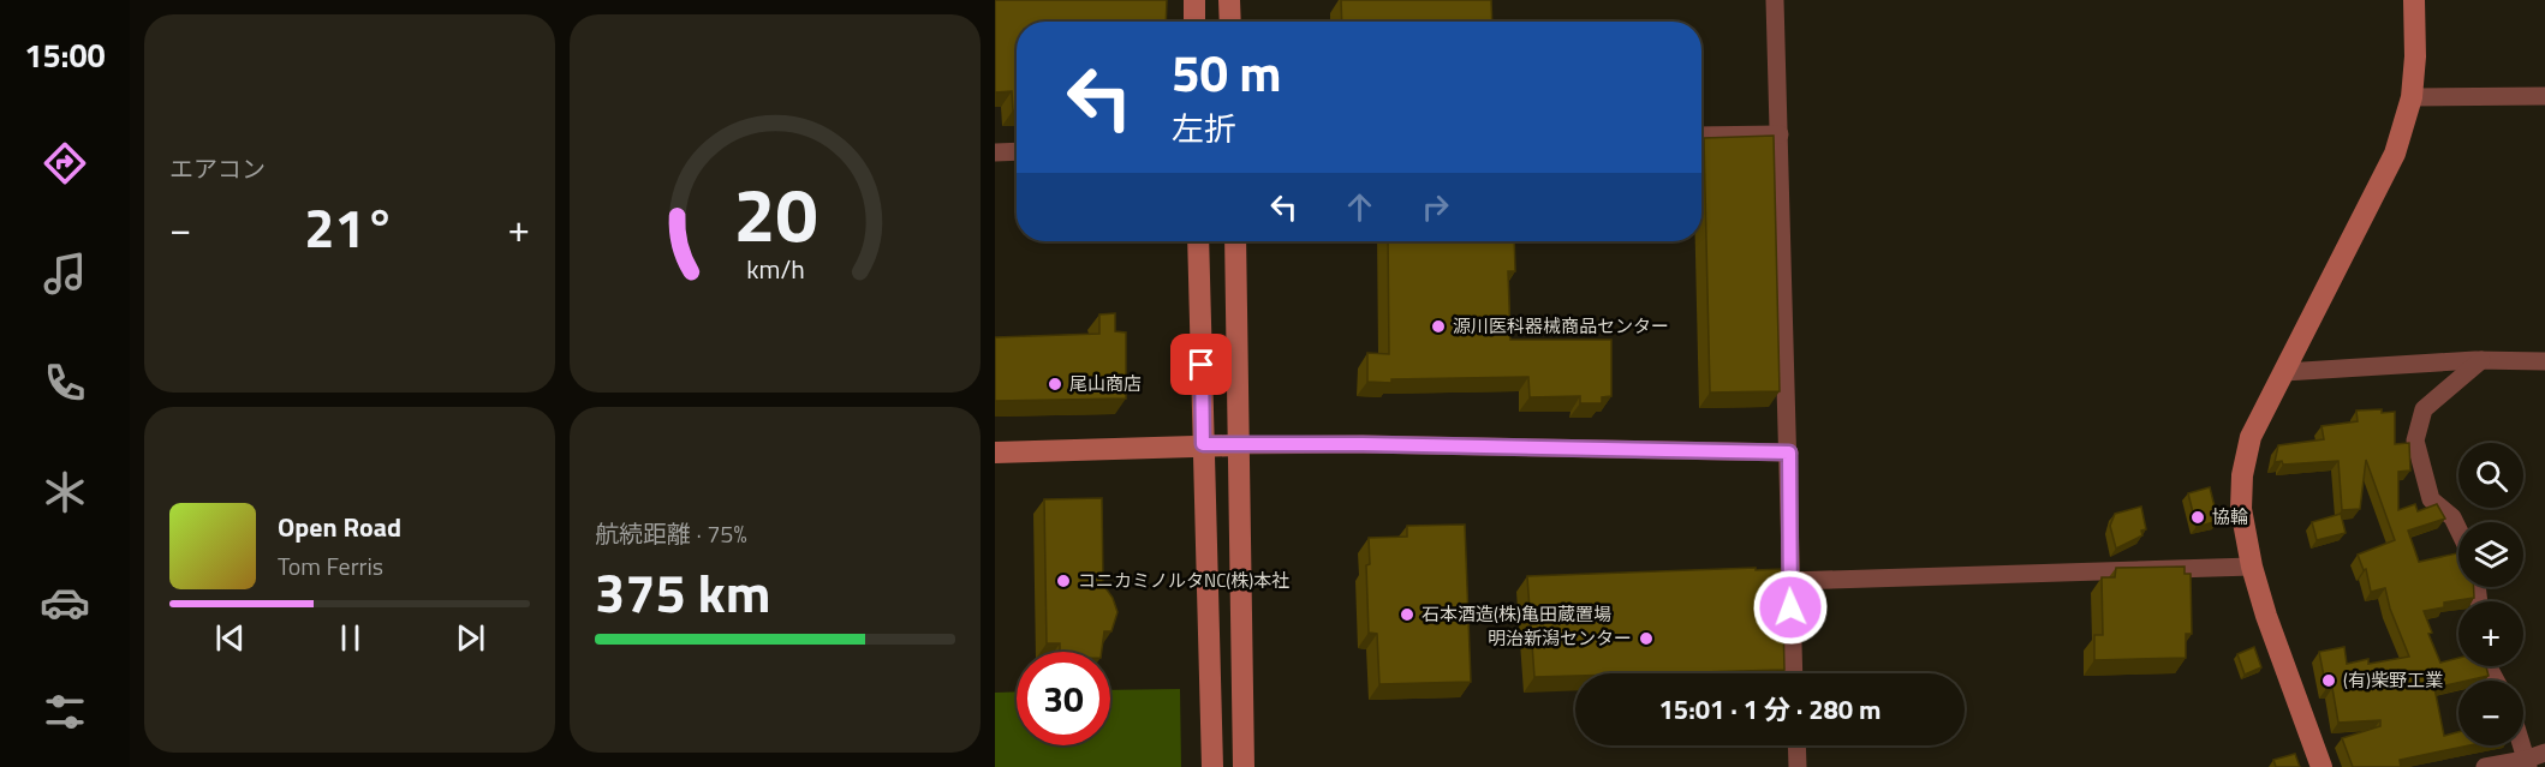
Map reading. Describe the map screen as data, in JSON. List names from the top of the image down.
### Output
{
  "places": [
    "源川医科器械商品センター",
    "尾山商店",
    "協輪",
    "コニカミノルタNC(株)本社",
    "石本酒造(株)亀田蔵置場",
    "明治新潟センター",
    "(有)柴野工業"
  ],
  "page": {
    "tabs": "15:00",
    "tile": [
      "エアコン",
      ["航続距離 · 75%", "375 km"]
    ],
    "turn": ["50 m", "左折"],
    "heat": ["−", "21°", "+"],
    "map_buttons": ["+", "−"],
    "song": ["Open Road", "Tom Ferris"],
    "limit": "30",
    "trip": "15:01 · 1 分 · 280 m",
    "gauge": ["20", "km/h"]
  }
}
